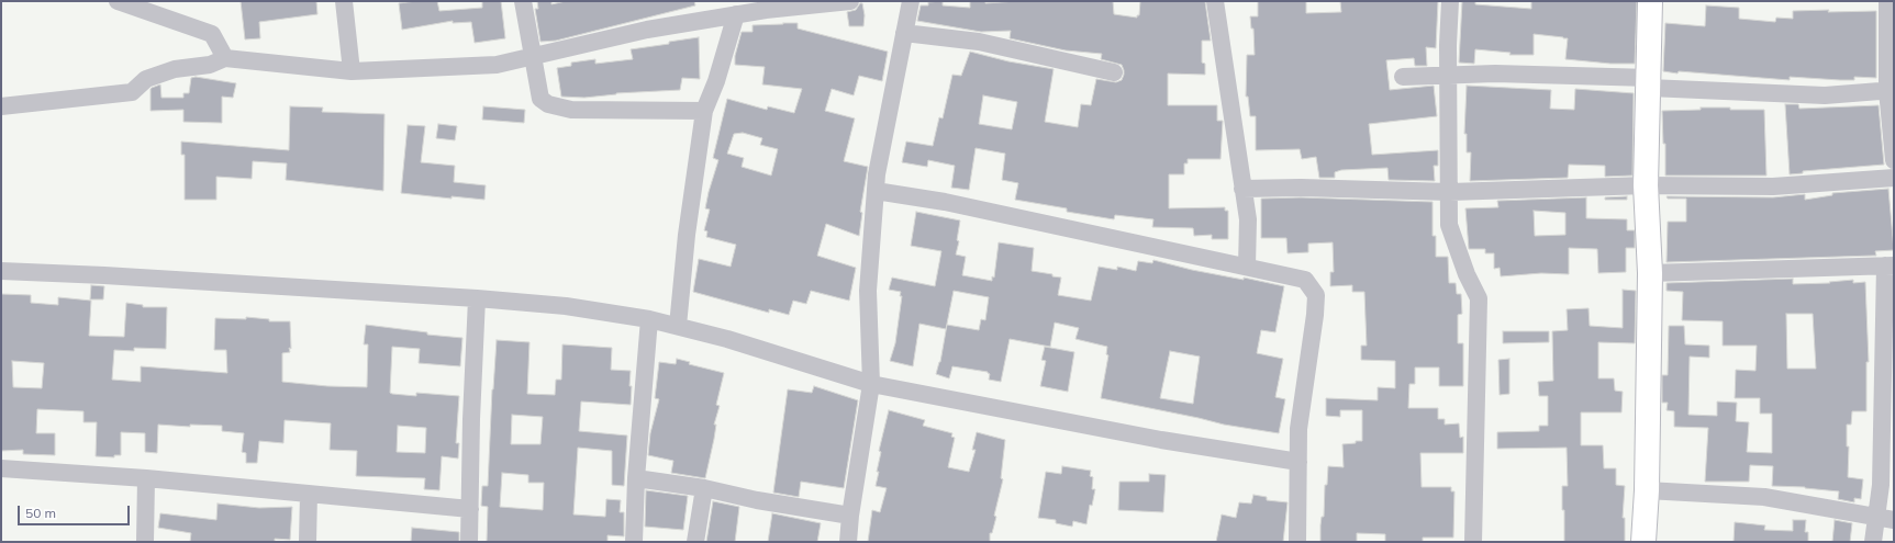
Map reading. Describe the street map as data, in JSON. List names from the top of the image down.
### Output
{
  "scale_bar": "50 m"
}
